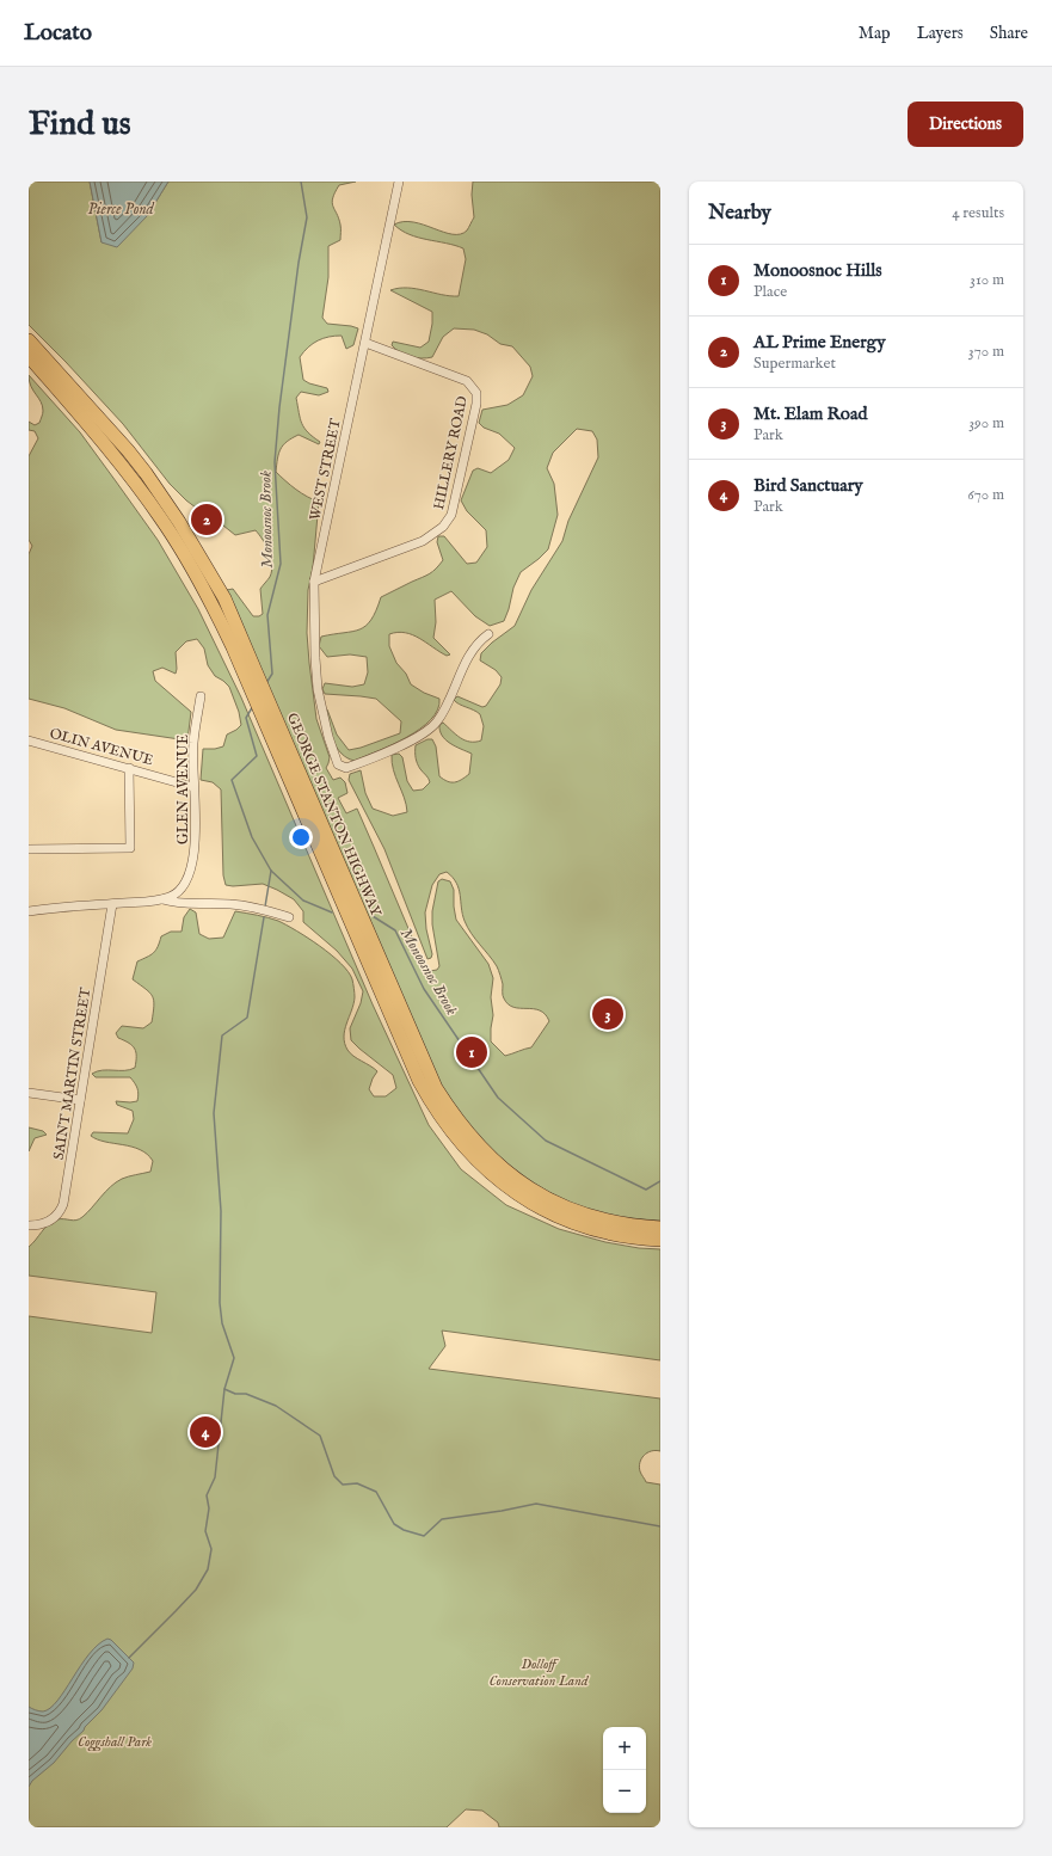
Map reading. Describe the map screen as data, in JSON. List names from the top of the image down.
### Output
{
  "streets": {
    "highway": ["GEORGE STANTON HIGHWAY"],
    "street": [
      "HILLERY ROAD",
      "WEST STREET",
      "OLIN AVENUE",
      "GLEN AVENUE",
      "SAINT MARTIN STREET"
    ]
  },
  "crossings": [
    ["HILLERY ROAD", "WEST STREET"],
    ["OLIN AVENUE", "GLEN AVENUE"]
  ],
  "water": ["Pierce Pond", "Monoosnoc Brook"],
  "parks": ["Dolloff Conservation Land", "Coggshall Park"],
  "page": {
    "header": "Locato",
    "nav": ["Map", "Layers", "Share"],
    "buttons": "Directions",
    "title": "Find us",
    "heading": ["Nearby", "4 results"],
    "list": [
      {
        "mark": "1",
        "name": "Monoosnoc Hills",
        "note": "Place",
        "value": "310 m"
      },
      {
        "mark": "2",
        "name": "AL Prime Energy",
        "note": "Supermarket",
        "value": "370 m"
      },
      {
        "mark": "3",
        "name": "Mt. Elam Road",
        "note": "Park",
        "value": "390 m"
      },
      {
        "mark": "4",
        "name": "Bird Sanctuary",
        "note": "Park",
        "value": "670 m"
      }
    ],
    "pins": [
      "2",
      "3",
      "1",
      "4"
    ],
    "map_buttons": ["+", "−"]
  }
}
